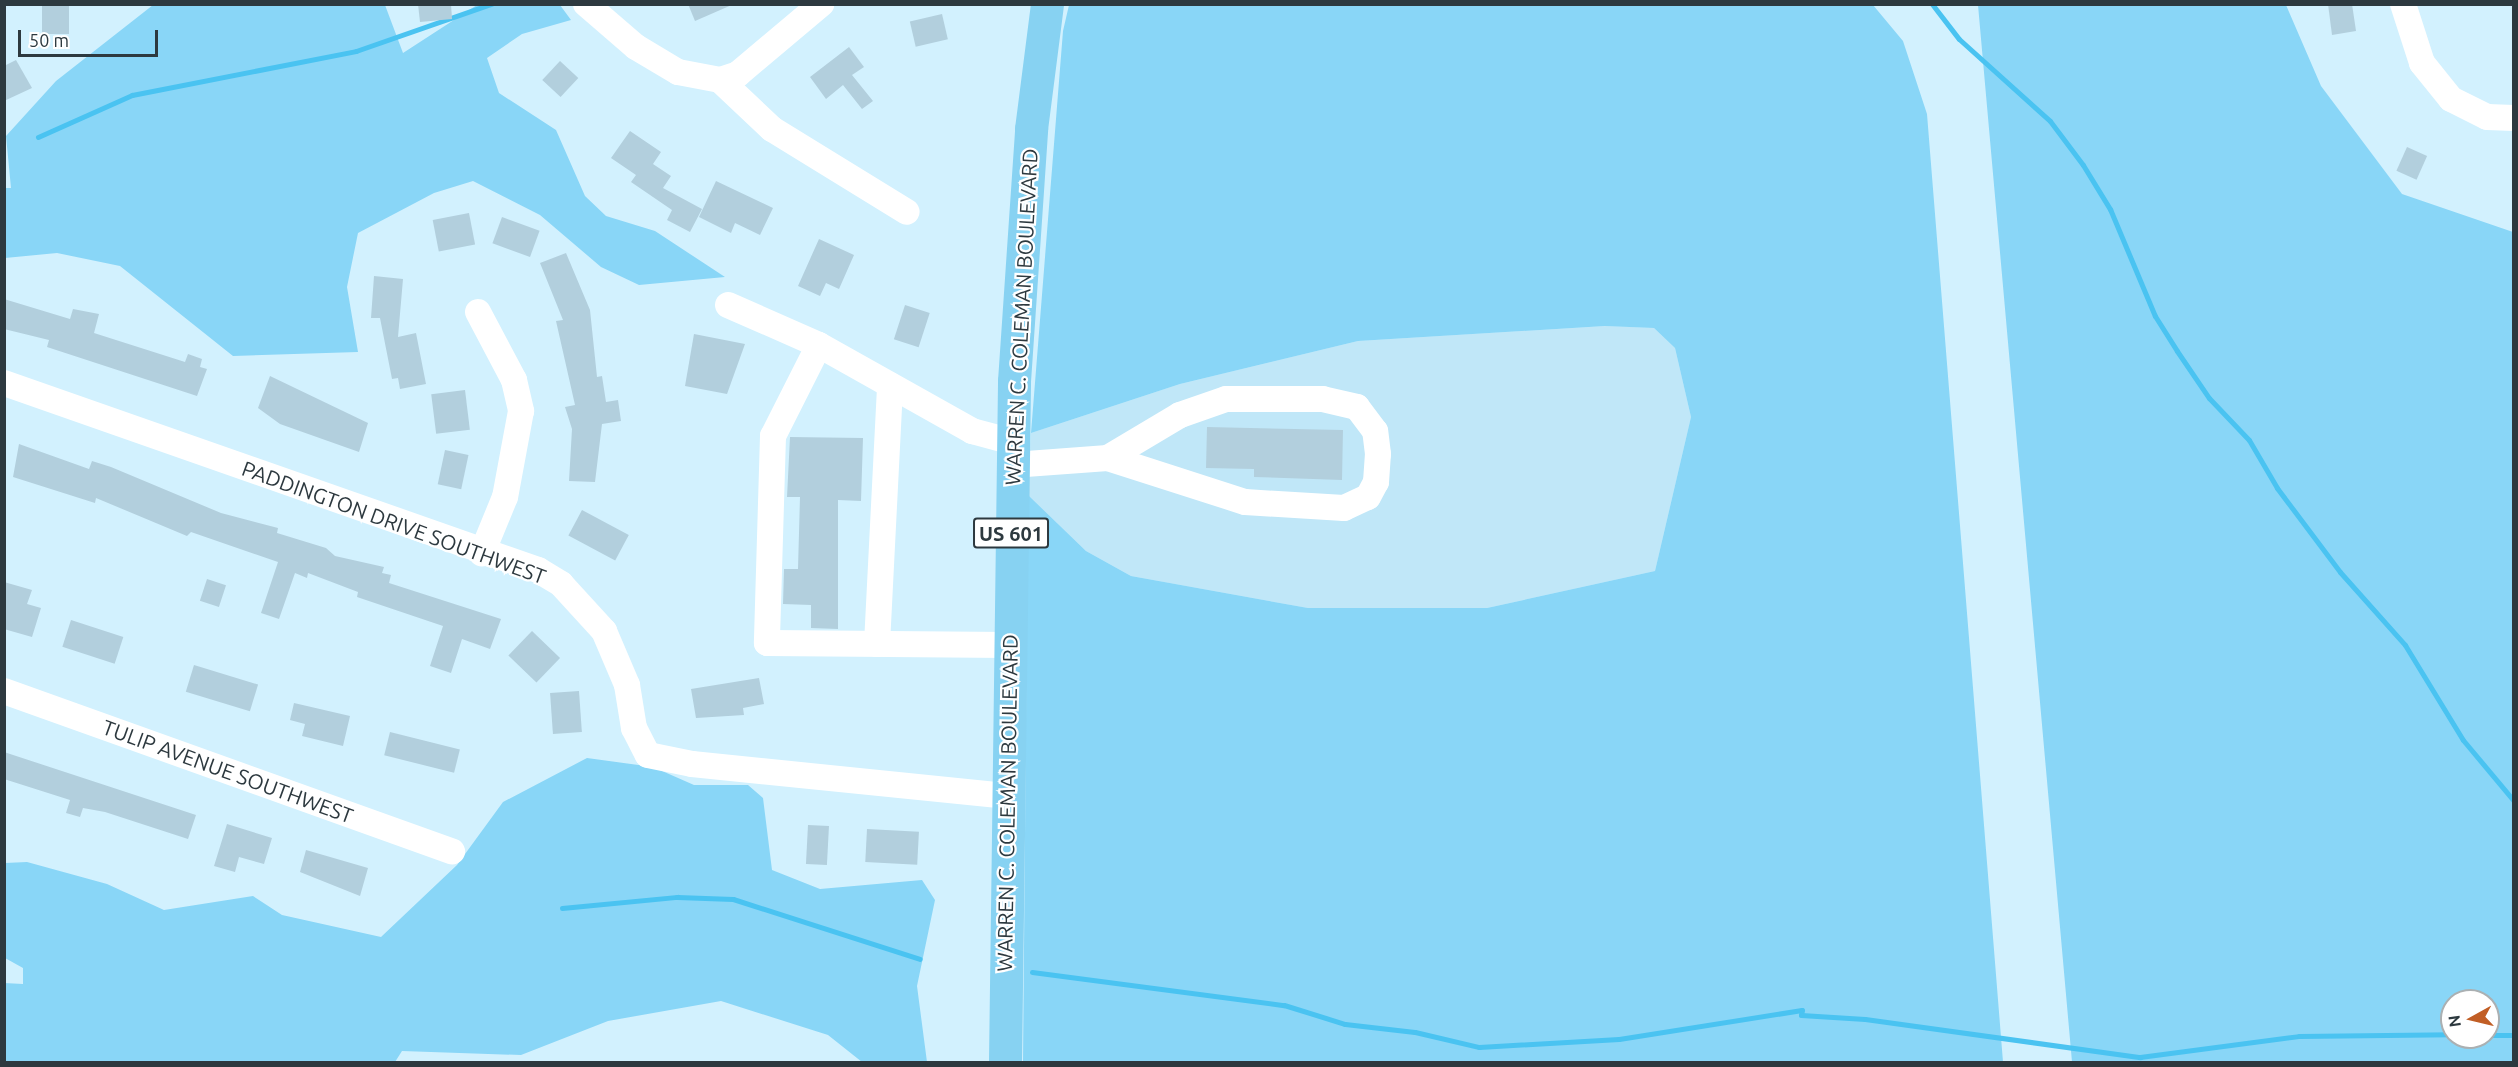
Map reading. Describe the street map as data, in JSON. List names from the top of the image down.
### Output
{
  "streets": {
    "highway": ["WARREN C. COLEMAN BOULEVARD", "US 601"],
    "street": ["PADDINGTON DRIVE SOUTHWEST", "TULIP AVENUE SOUTHWEST"]
  },
  "crossings": [
    ["WARREN C. COLEMAN BOULEVARD", "PADDINGTON DRIVE SOUTHWEST"]
  ],
  "scale_bar": "50 m",
  "north": "left"
}
